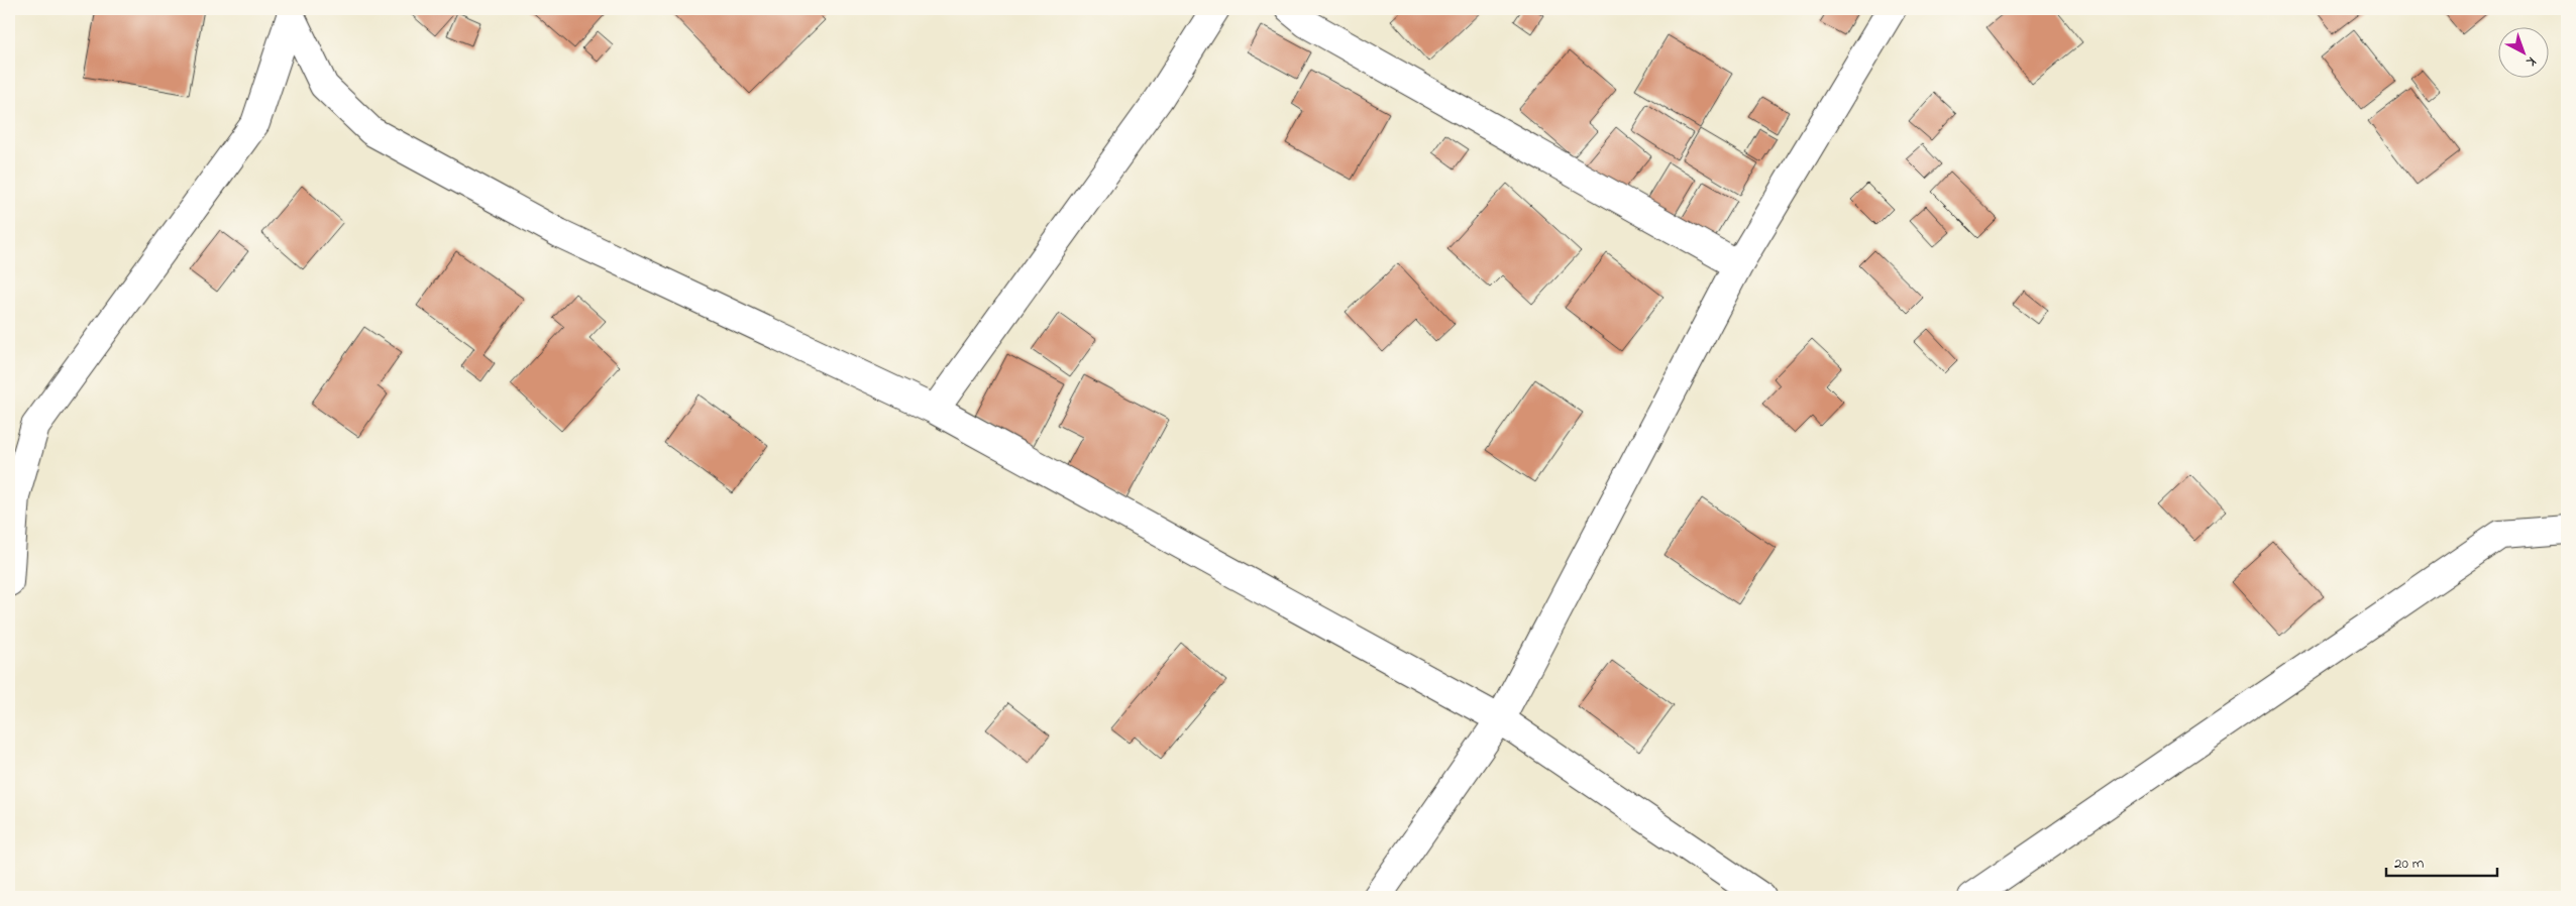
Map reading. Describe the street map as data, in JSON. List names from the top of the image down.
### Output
{
  "scale_bar": "20 m",
  "north": "bottom right"
}
